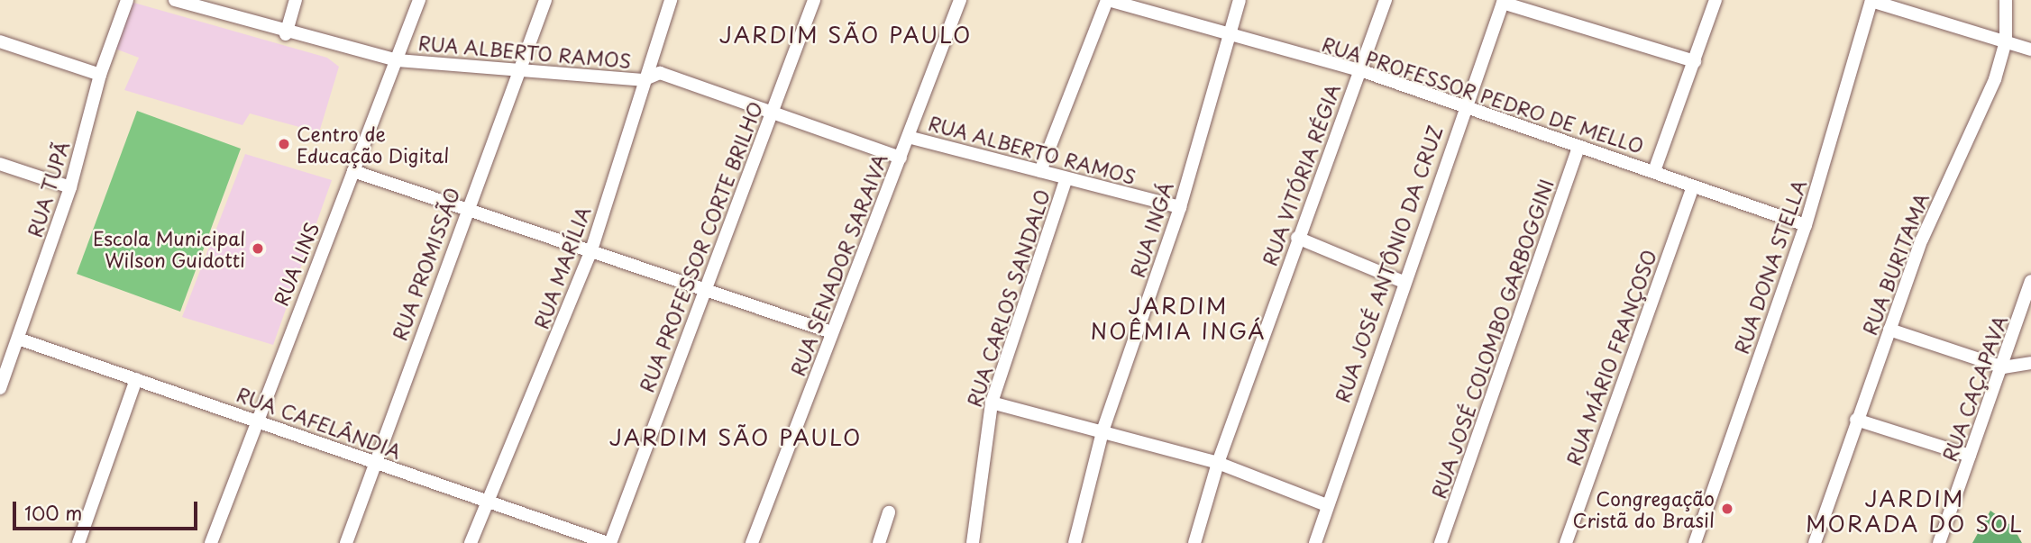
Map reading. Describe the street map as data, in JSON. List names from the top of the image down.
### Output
{
  "streets": {
    "street": [
      "RUA ALBERTO RAMOS",
      "RUA PROFESSOR PEDRO DE MELLO",
      "RUA VITÓRIA RÉGIA",
      "RUA TUPÃ",
      "RUA INGÁ",
      "RUA PROFESSOR CORTE BRILHO",
      "RUA LINS",
      "RUA PROMISSÃO",
      "RUA JOSÉ ANTÔNIO DA CRUZ",
      "RUA BURITAMA",
      "RUA SENADOR SARAIVA",
      "RUA DONA STELLA",
      "RUA MARÍLIA",
      "RUA CARLOS SANDALO",
      "RUA JOSÉ COLOMBO GARBOGGINI",
      "RUA MÁRIO FRANÇOSO",
      "RUA CAÇAPAVA",
      "RUA CAFELÂNDIA"
    ]
  },
  "crossings": [
    ["RUA ALBERTO RAMOS", "RUA INGÁ"],
    ["RUA ALBERTO RAMOS", "RUA PROFESSOR CORTE BRILHO"],
    ["RUA ALBERTO RAMOS", "RUA LINS"],
    ["RUA ALBERTO RAMOS", "RUA PROMISSÃO"],
    ["RUA ALBERTO RAMOS", "RUA SENADOR SARAIVA"],
    ["RUA ALBERTO RAMOS", "RUA MARÍLIA"],
    ["RUA ALBERTO RAMOS", "RUA CARLOS SANDALO"],
    ["RUA PROFESSOR PEDRO DE MELLO", "RUA VITÓRIA RÉGIA"],
    ["RUA PROFESSOR PEDRO DE MELLO", "RUA INGÁ"],
    ["RUA PROFESSOR PEDRO DE MELLO", "RUA JOSÉ ANTÔNIO DA CRUZ"],
    ["RUA PROFESSOR PEDRO DE MELLO", "RUA DONA STELLA"],
    ["RUA PROFESSOR PEDRO DE MELLO", "RUA JOSÉ COLOMBO GARBOGGINI"],
    ["RUA PROFESSOR PEDRO DE MELLO", "RUA MÁRIO FRANÇOSO"],
    ["RUA TUPÃ", "RUA CAFELÂNDIA"],
    ["RUA PROFESSOR CORTE BRILHO", "RUA CAFELÂNDIA"],
    ["RUA LINS", "RUA CAFELÂNDIA"],
    ["RUA PROMISSÃO", "RUA CAFELÂNDIA"],
    ["RUA MARÍLIA", "RUA CAFELÂNDIA"]
  ],
  "districts": [
    "JARDIM SÃO PAULO",
    "JARDIM NOÊMIA INGÁ",
    "JARDIM SÃO PAULO",
    "JARDIM MORADA DO SOL"
  ],
  "places": ["Centro de Educação Digital", "Escola Municipal Wilson Guidotti", "Congregação Cristã do Brasil"],
  "scale_bar": "100 m"
}
